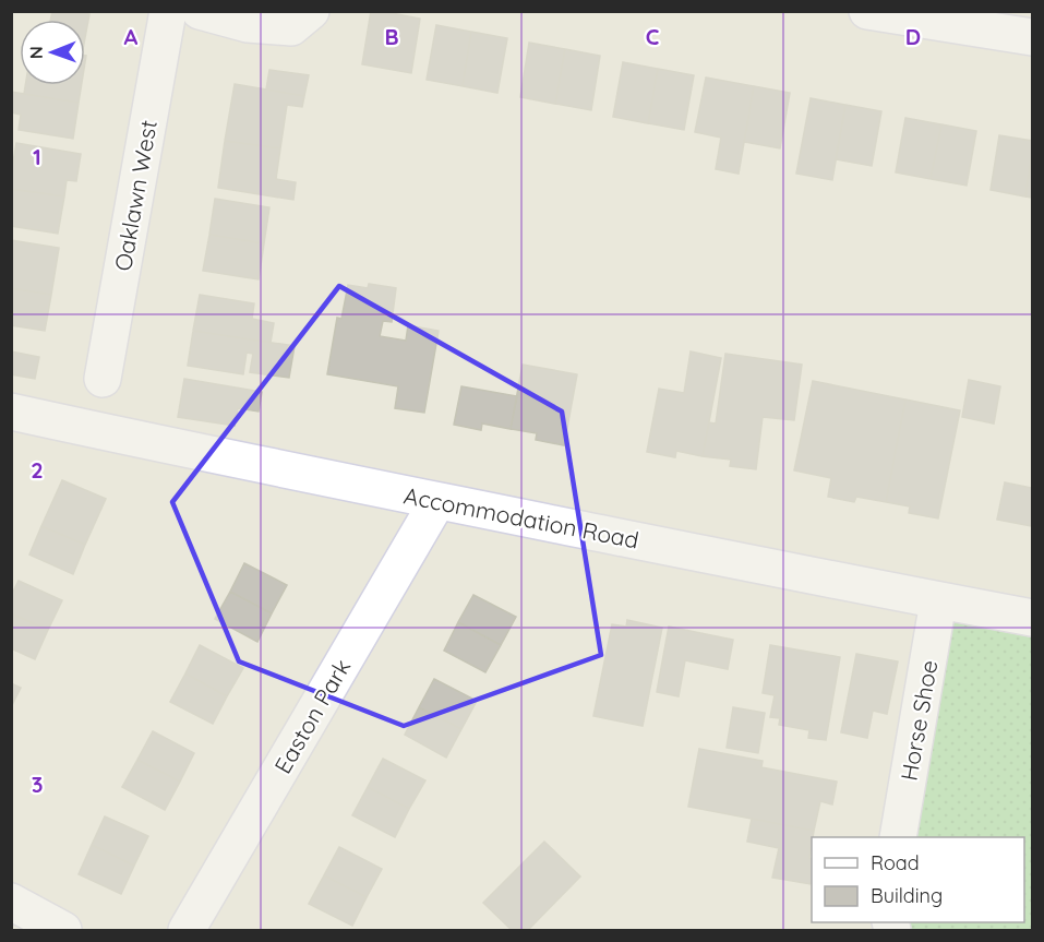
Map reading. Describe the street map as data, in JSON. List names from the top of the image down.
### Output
{
  "streets": {
    "street": [
      "Oaklawn West",
      "Accommodation Road",
      "Easton Park",
      "Horse Shoe"
    ]
  },
  "crossings": [
    ["Accommodation Road", "Easton Park"],
    ["Accommodation Road", "Horse Shoe"]
  ],
  "legend": ["Road", "Building"],
  "north": "left",
  "grid": {
    "columns": [
      "A",
      "B",
      "C",
      "D"
    ],
    "rows": ["1", "2", "3"]
  }
}
